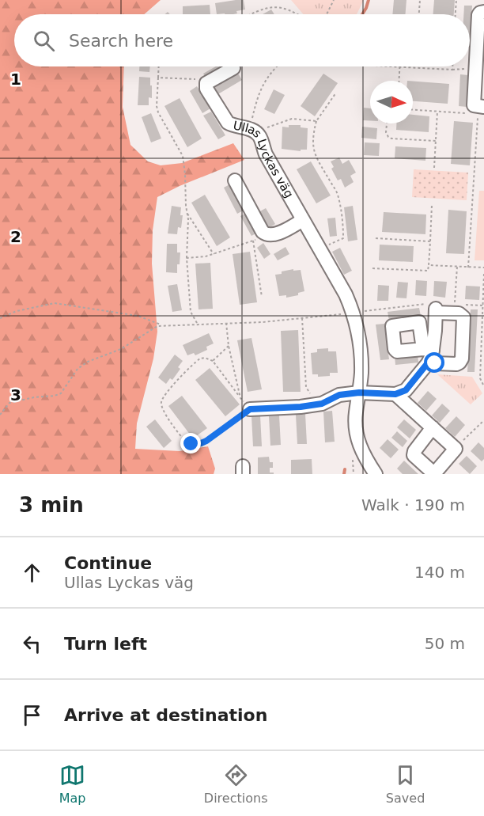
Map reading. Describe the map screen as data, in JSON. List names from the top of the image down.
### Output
{
  "streets": {
    "street": ["Ullas Lyckas väg"]
  },
  "north": "right",
  "page": {
    "search": "Search here",
    "heading": ["3 min", "Walk · 190 m"],
    "list": [
      ["Continue", "Ullas Lyckas väg", "140 m"],
      ["Turn left", "50 m"],
      "Arrive at destination"
    ],
    "nav": ["Map", "Directions", "Saved"]
  },
  "grid": {
    "rows": ["1", "2", "3"]
  }
}
